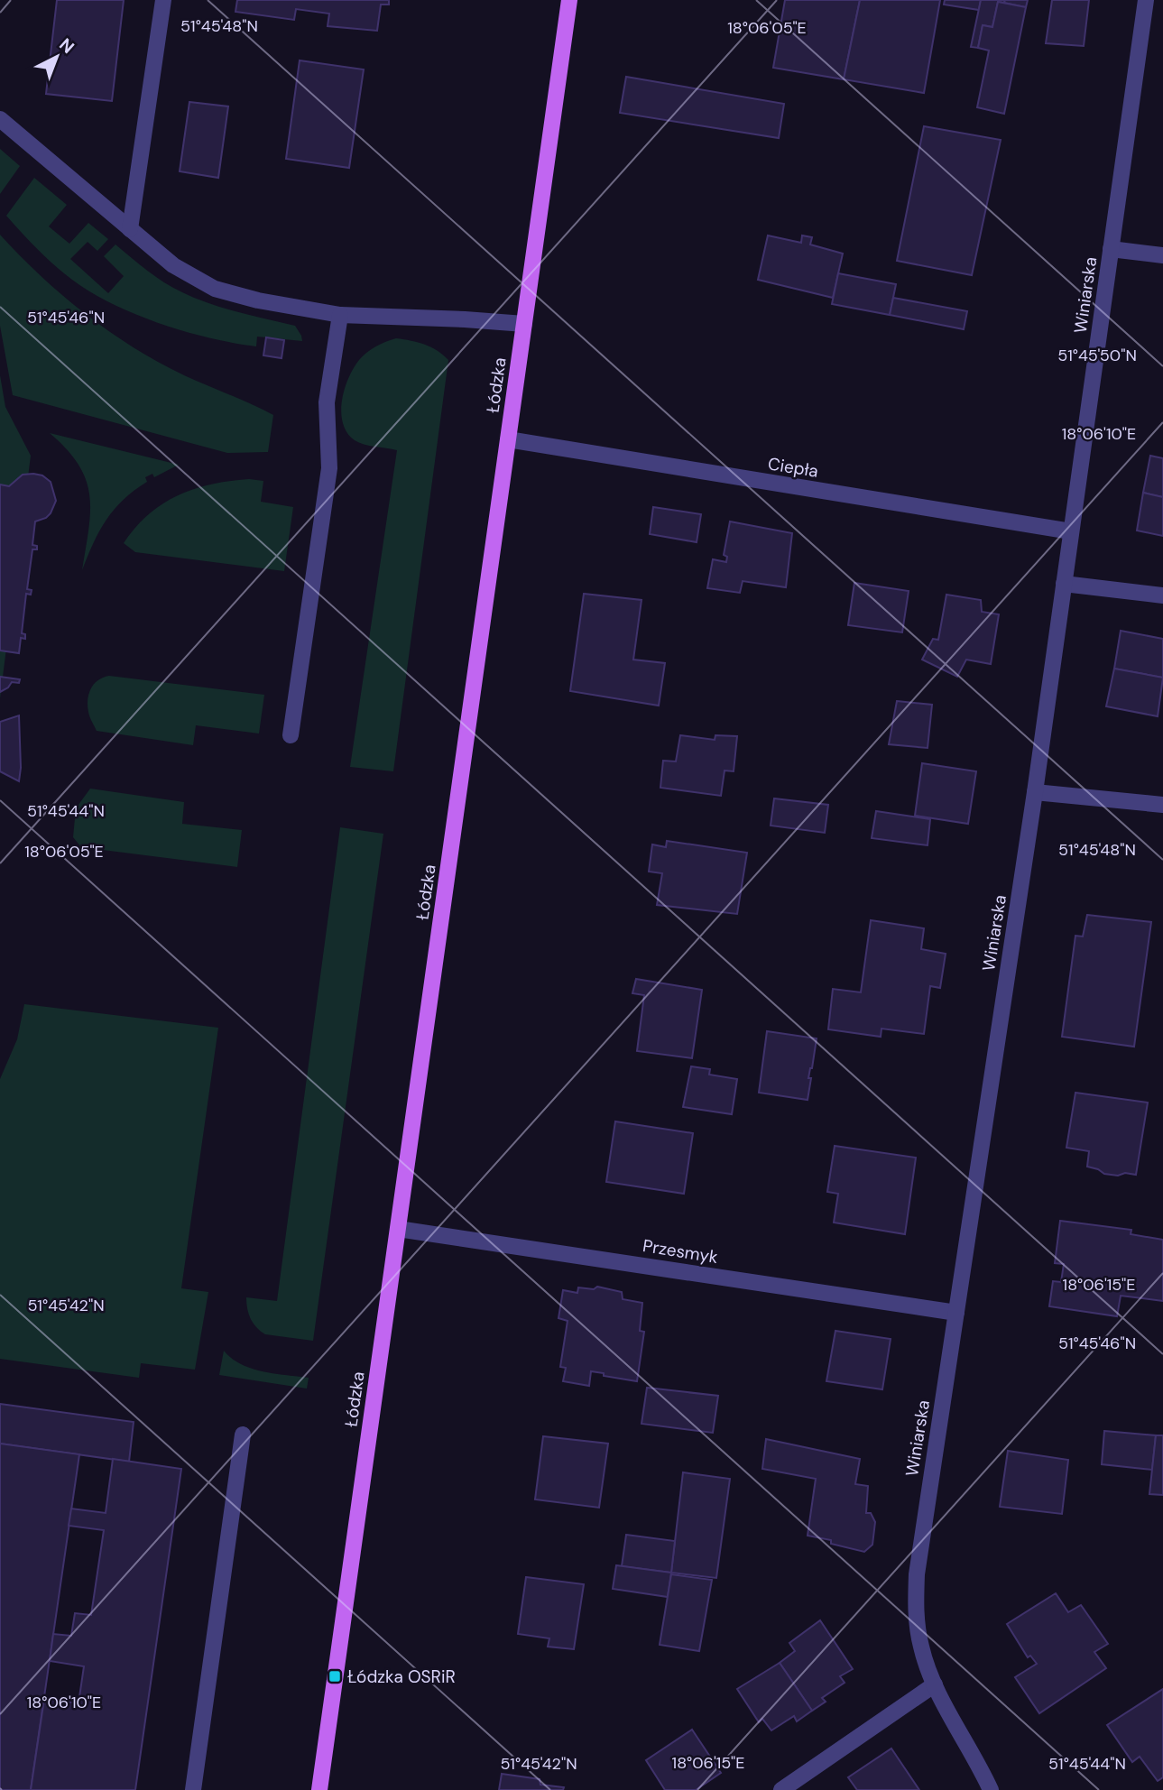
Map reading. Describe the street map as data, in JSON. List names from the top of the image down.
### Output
{
  "streets": {
    "main road": ["Łódzka"],
    "street": ["Winiarska", "Ciepła", "Przesmyk"]
  },
  "crossings": [
    ["Winiarska", "Ciepła"],
    ["Winiarska", "Przesmyk"],
    ["Łódzka", "Ciepła"],
    ["Łódzka", "Przesmyk"]
  ],
  "places": {
    "transit": ["Łódzka OSRiR"]
  },
  "north": "top right",
  "coordinates": [
    "51°45'48\"N",
    "18°06'05\"E",
    "51°45'46\"N",
    "51°45'50\"N",
    "18°06'10\"E",
    "51°45'44\"N",
    "18°06'15\"E",
    "51°45'42\"N"
  ]
}
